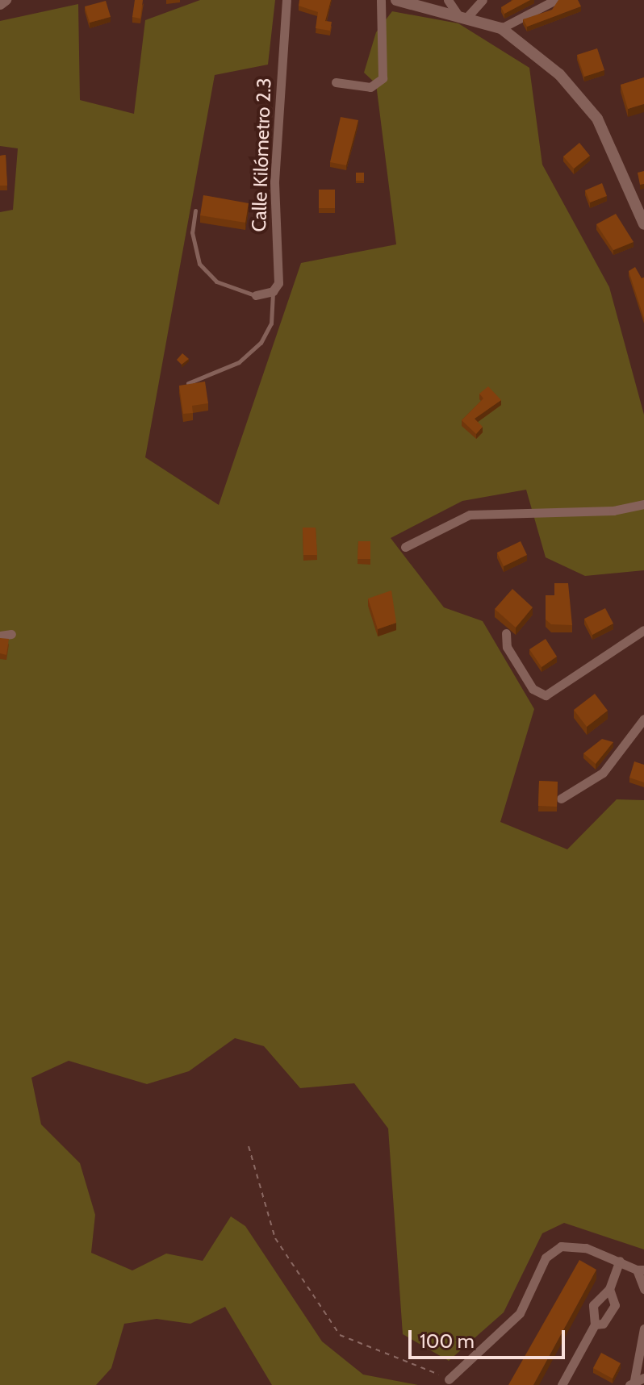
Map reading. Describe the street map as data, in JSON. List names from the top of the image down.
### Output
{
  "streets": {
    "street": ["Calle Kilómetro 2.3"]
  },
  "scale_bar": "100 m"
}
